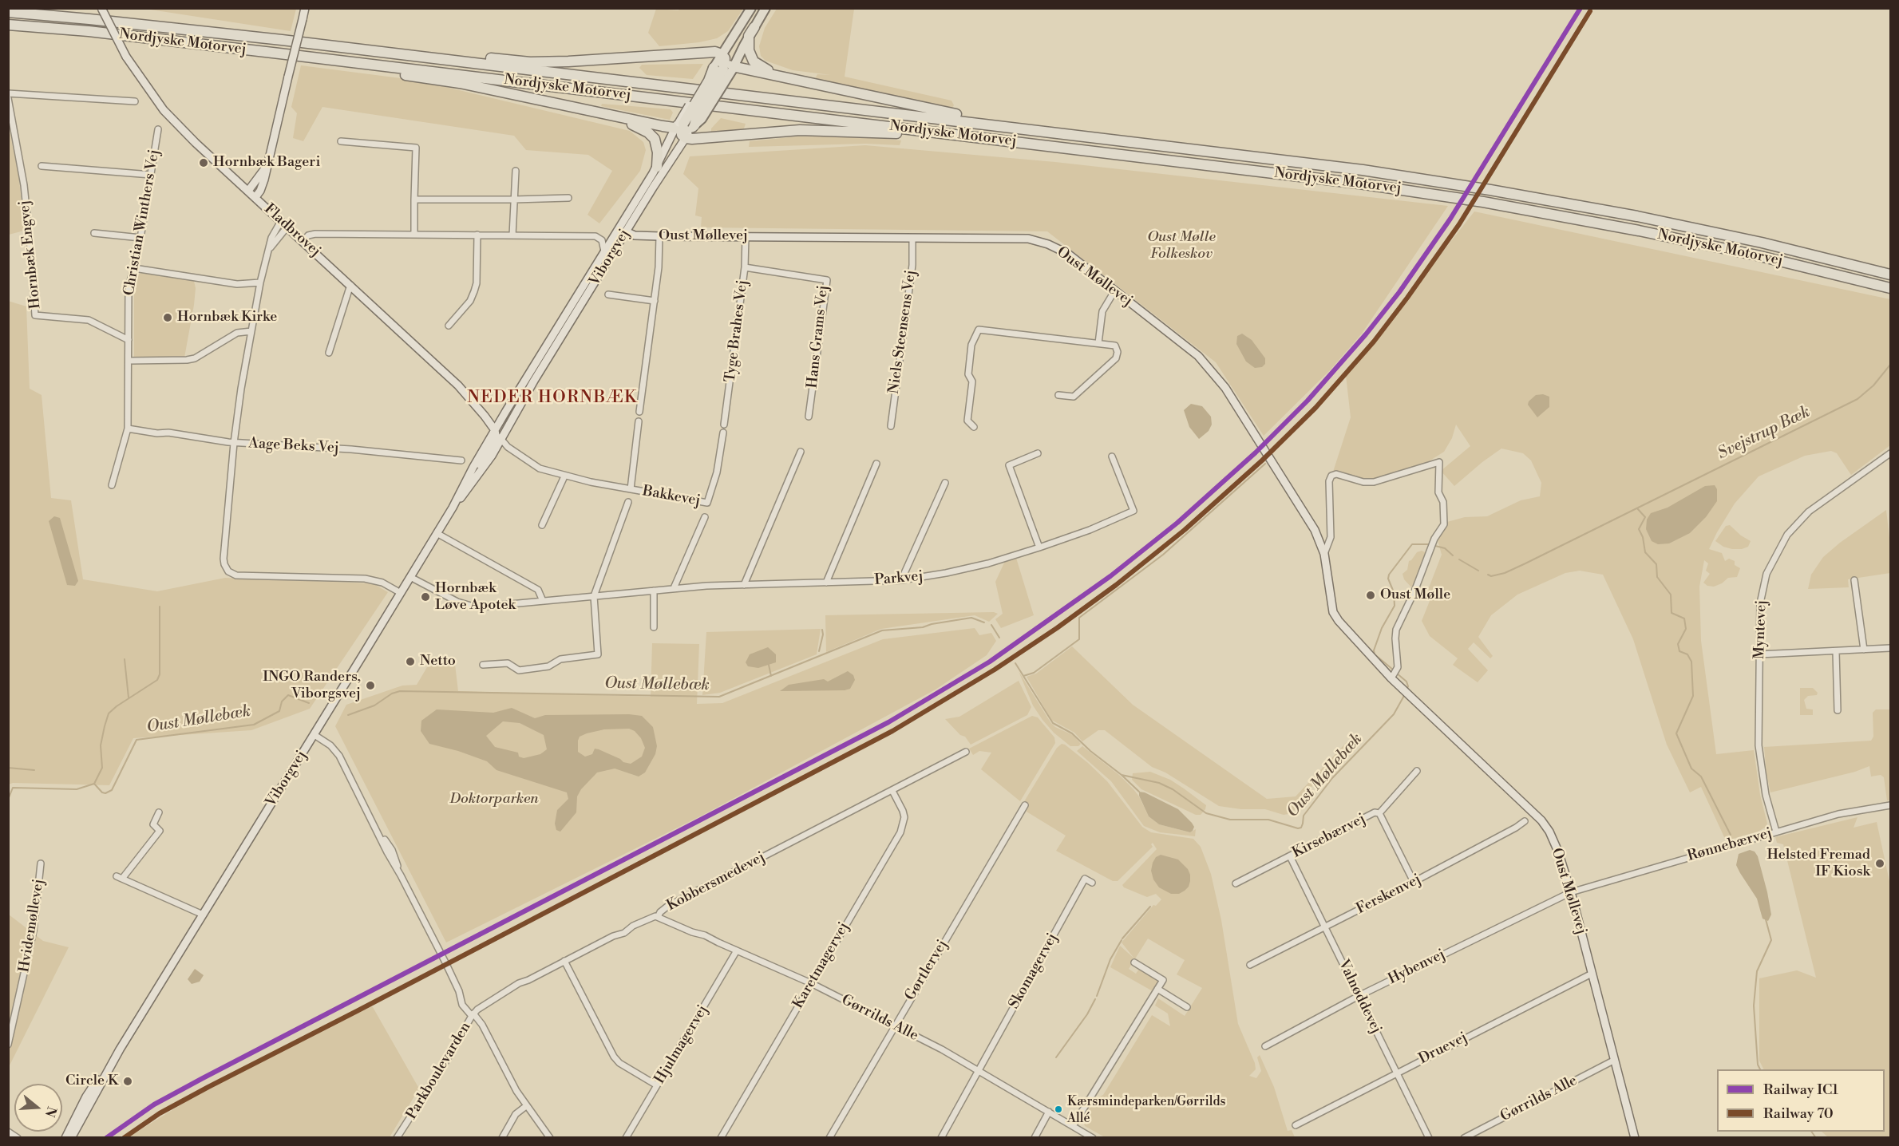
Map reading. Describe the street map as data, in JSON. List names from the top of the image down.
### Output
{
  "streets": {
    "highway": ["Nordjyske Motorvej"],
    "main road": ["Viborgvej"],
    "street": [
      "Christian Winthers Vej",
      "Fladbrovej",
      "Oust Møllevej",
      "Hornbæk Engvej",
      "Tyge Brahes Vej",
      "Niels Steensens Vej",
      "Hans Grams Vej",
      "Aage Beks Vej",
      "Bakkevej",
      "Parkvej",
      "Myntevej",
      "Kirsebærvej",
      "Rønnebærvej",
      "Kobbersmedevej",
      "Ferskenvej",
      "Hvidemøllevej",
      "Karetmagervej",
      "Hybenvej",
      "Gørtlervej",
      "Skomagervej",
      "Valnøddevej",
      "Gørrilds Alle",
      "Hjulmagervej",
      "Druevej",
      "Parkboulevarden"
    ]
  },
  "crossings": [
    ["Christian Winthers Vej", "Hornbæk Engvej"],
    ["Christian Winthers Vej", "Aage Beks Vej"],
    ["Fladbrovej", "Viborgvej"],
    ["Fladbrovej", "Bakkevej"],
    ["Oust Møllevej", "Viborgvej"],
    ["Oust Møllevej", "Tyge Brahes Vej"],
    ["Oust Møllevej", "Niels Steensens Vej"],
    ["Oust Møllevej", "Rønnebærvej"],
    ["Oust Møllevej", "Hybenvej"],
    ["Oust Møllevej", "Gørrilds Alle"],
    ["Oust Møllevej", "Druevej"],
    ["Viborgvej", "Bakkevej"],
    ["Viborgvej", "Parkvej"],
    ["Viborgvej", "Parkboulevarden"],
    ["Tyge Brahes Vej", "Hans Grams Vej"],
    ["Myntevej", "Rønnebærvej"],
    ["Kirsebærvej", "Ferskenvej"],
    ["Kirsebærvej", "Valnøddevej"],
    ["Rønnebærvej", "Hybenvej"],
    ["Kobbersmedevej", "Karetmagervej"],
    ["Kobbersmedevej", "Gørrilds Alle"],
    ["Kobbersmedevej", "Parkboulevarden"],
    ["Ferskenvej", "Valnøddevej"],
    ["Karetmagervej", "Gørrilds Alle"],
    ["Hybenvej", "Valnøddevej"],
    ["Gørtlervej", "Gørrilds Alle"],
    ["Skomagervej", "Gørrilds Alle"],
    ["Valnøddevej", "Druevej"],
    ["Gørrilds Alle", "Hjulmagervej"]
  ],
  "districts": ["NEDER HORNBÆK"],
  "water": ["Svejstrup Bæk", "Oust Møllebæk"],
  "parks": ["Oust Mølle Folkeskov", "Doktorparken"],
  "places": [
    "Hornbæk Bageri",
    "Hornbæk Kirke",
    "Oust Mølle",
    "Hornbæk Løve Apotek",
    "Netto",
    "INGO Randers, Viborgsvej",
    "Helsted Fremad IF Kiosk",
    "Circle K",
    "Kærsmindeparken/Gørrilds Allé"
  ],
  "lines": ["rail line IC1", "rail line 70"],
  "legend": ["Railway IC1", "Railway 70"],
  "north": "right"
}
